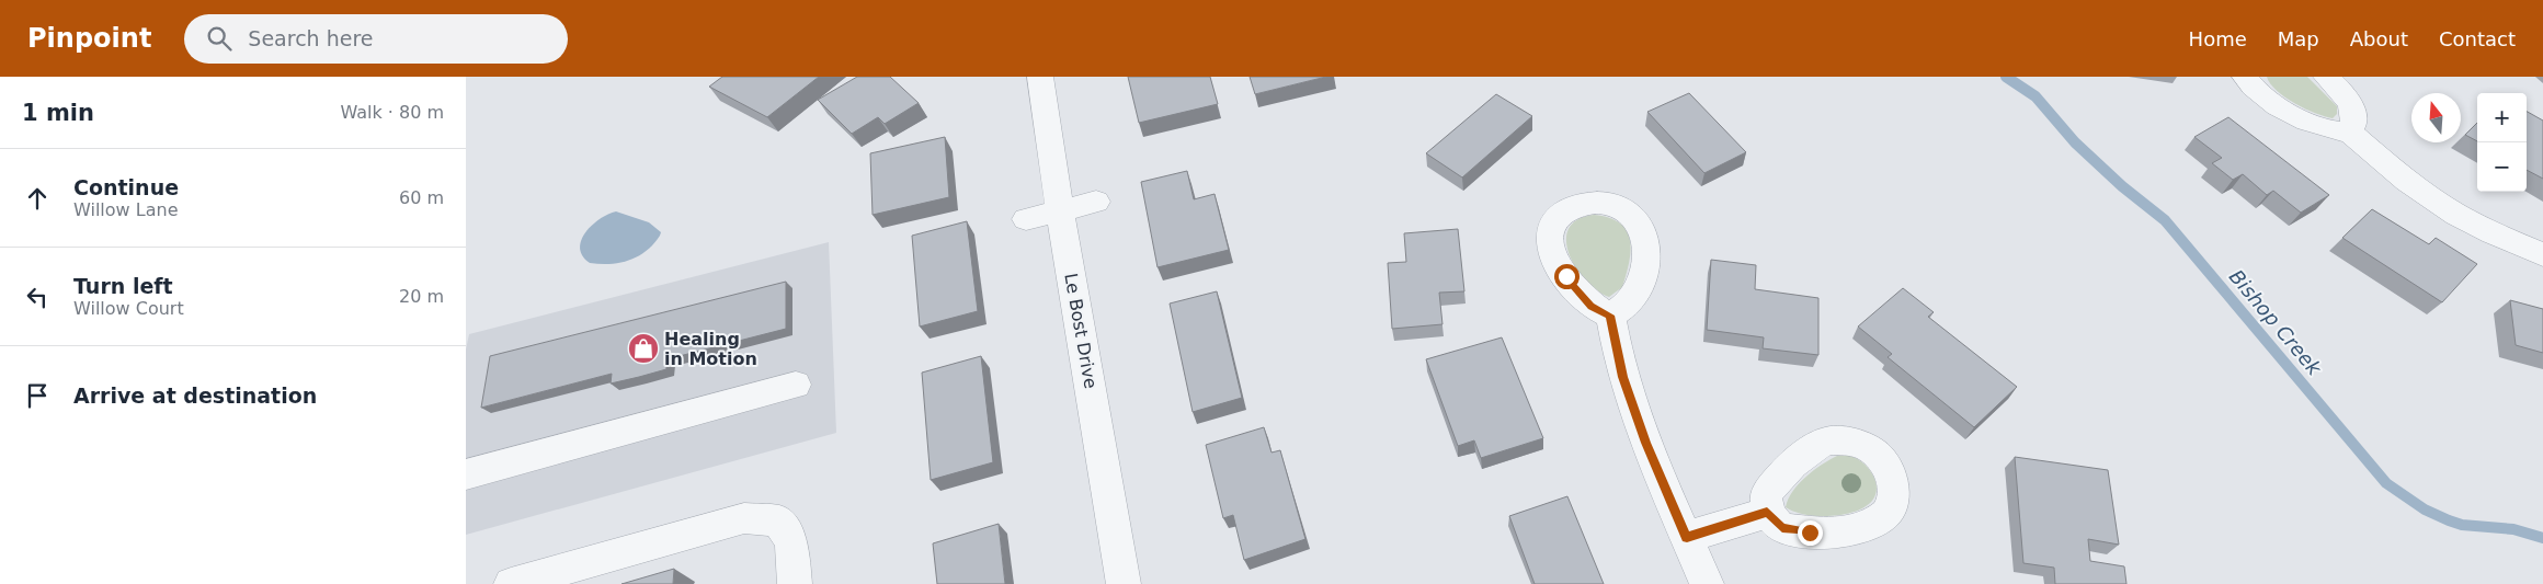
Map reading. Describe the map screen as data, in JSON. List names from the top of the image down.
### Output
{
  "streets": {
    "street": ["Le Bost Drive"]
  },
  "water": ["Bishop Creek"],
  "places": {
    "shop": ["Healing in Motion"]
  },
  "north": "top",
  "page": {
    "header": "Pinpoint",
    "search": "Search here",
    "nav": [
      "Home",
      "Map",
      "About",
      "Contact"
    ],
    "heading": ["1 min", "Walk · 80 m"],
    "map_buttons": ["+", "−"],
    "list": [
      ["Continue", "Willow Lane", "60 m"],
      ["Turn left", "Willow Court", "20 m"],
      "Arrive at destination"
    ]
  }
}
